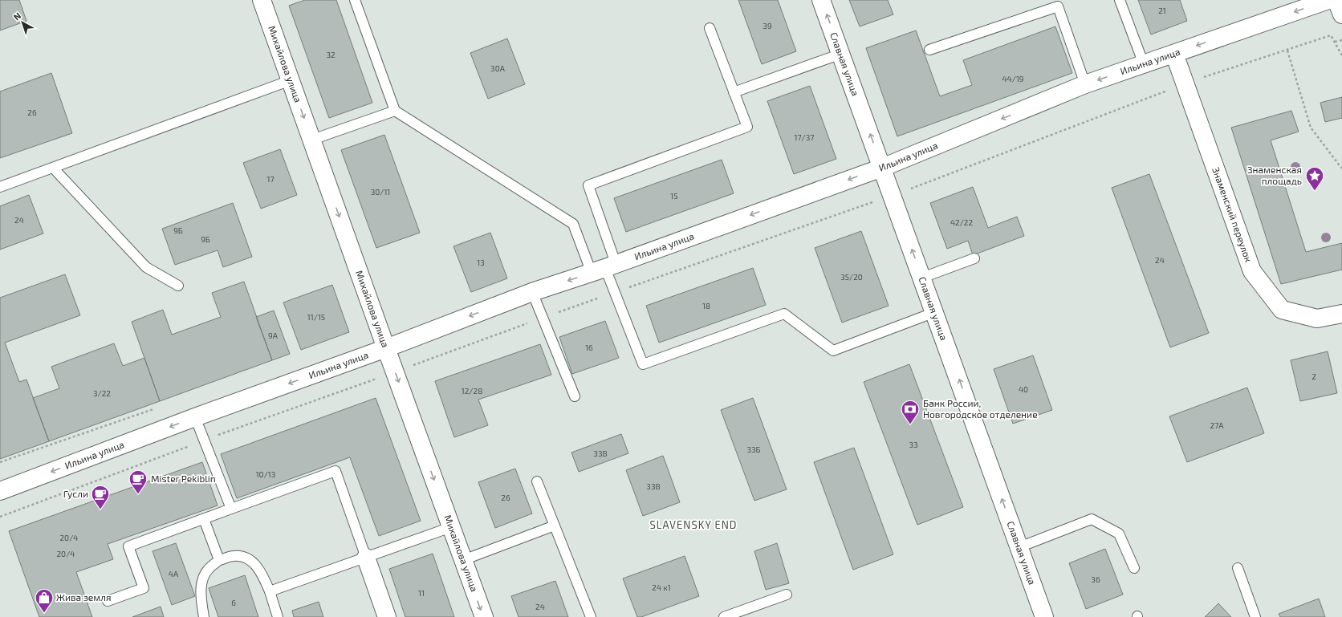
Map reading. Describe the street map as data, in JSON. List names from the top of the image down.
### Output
{
  "streets": {
    "street": [
      "Ильина улица",
      "Михайлова улица",
      "Славная улица",
      "Знаменский переулок"
    ]
  },
  "crossings": [
    ["Ильина улица", "Михайлова улица"],
    ["Ильина улица", "Славная улица"],
    ["Ильина улица", "Знаменский переулок"]
  ],
  "one_way": ["Ильина улица", "Михайлова улица", "Славная улица"],
  "districts": ["SLAVENSKY END"],
  "places": {
    "place": ["Знаменская площадь"],
    "bank": ["Банк России, Новгородское отделение"],
    "cafe": ["Mister Pekiblin", "Гусли"],
    "shop": ["Жива земля"]
  },
  "house_numbers": [
    "21",
    "39",
    "32",
    "30А",
    "44/19",
    "26",
    "17/37",
    "17",
    "30/11",
    "15",
    "24",
    "42/22",
    "9Б",
    "9Б",
    "24",
    "13",
    "35/20",
    "18",
    "11/15",
    "9А",
    "16",
    "2",
    "40",
    "12/28",
    "3/22",
    "27А",
    "33",
    "33Б",
    "33В",
    "10/13",
    "33В",
    "26",
    "20/4",
    "20/4",
    "4А",
    "36",
    "24 к1",
    "11",
    "6",
    "24"
  ],
  "north": "top left"
}
